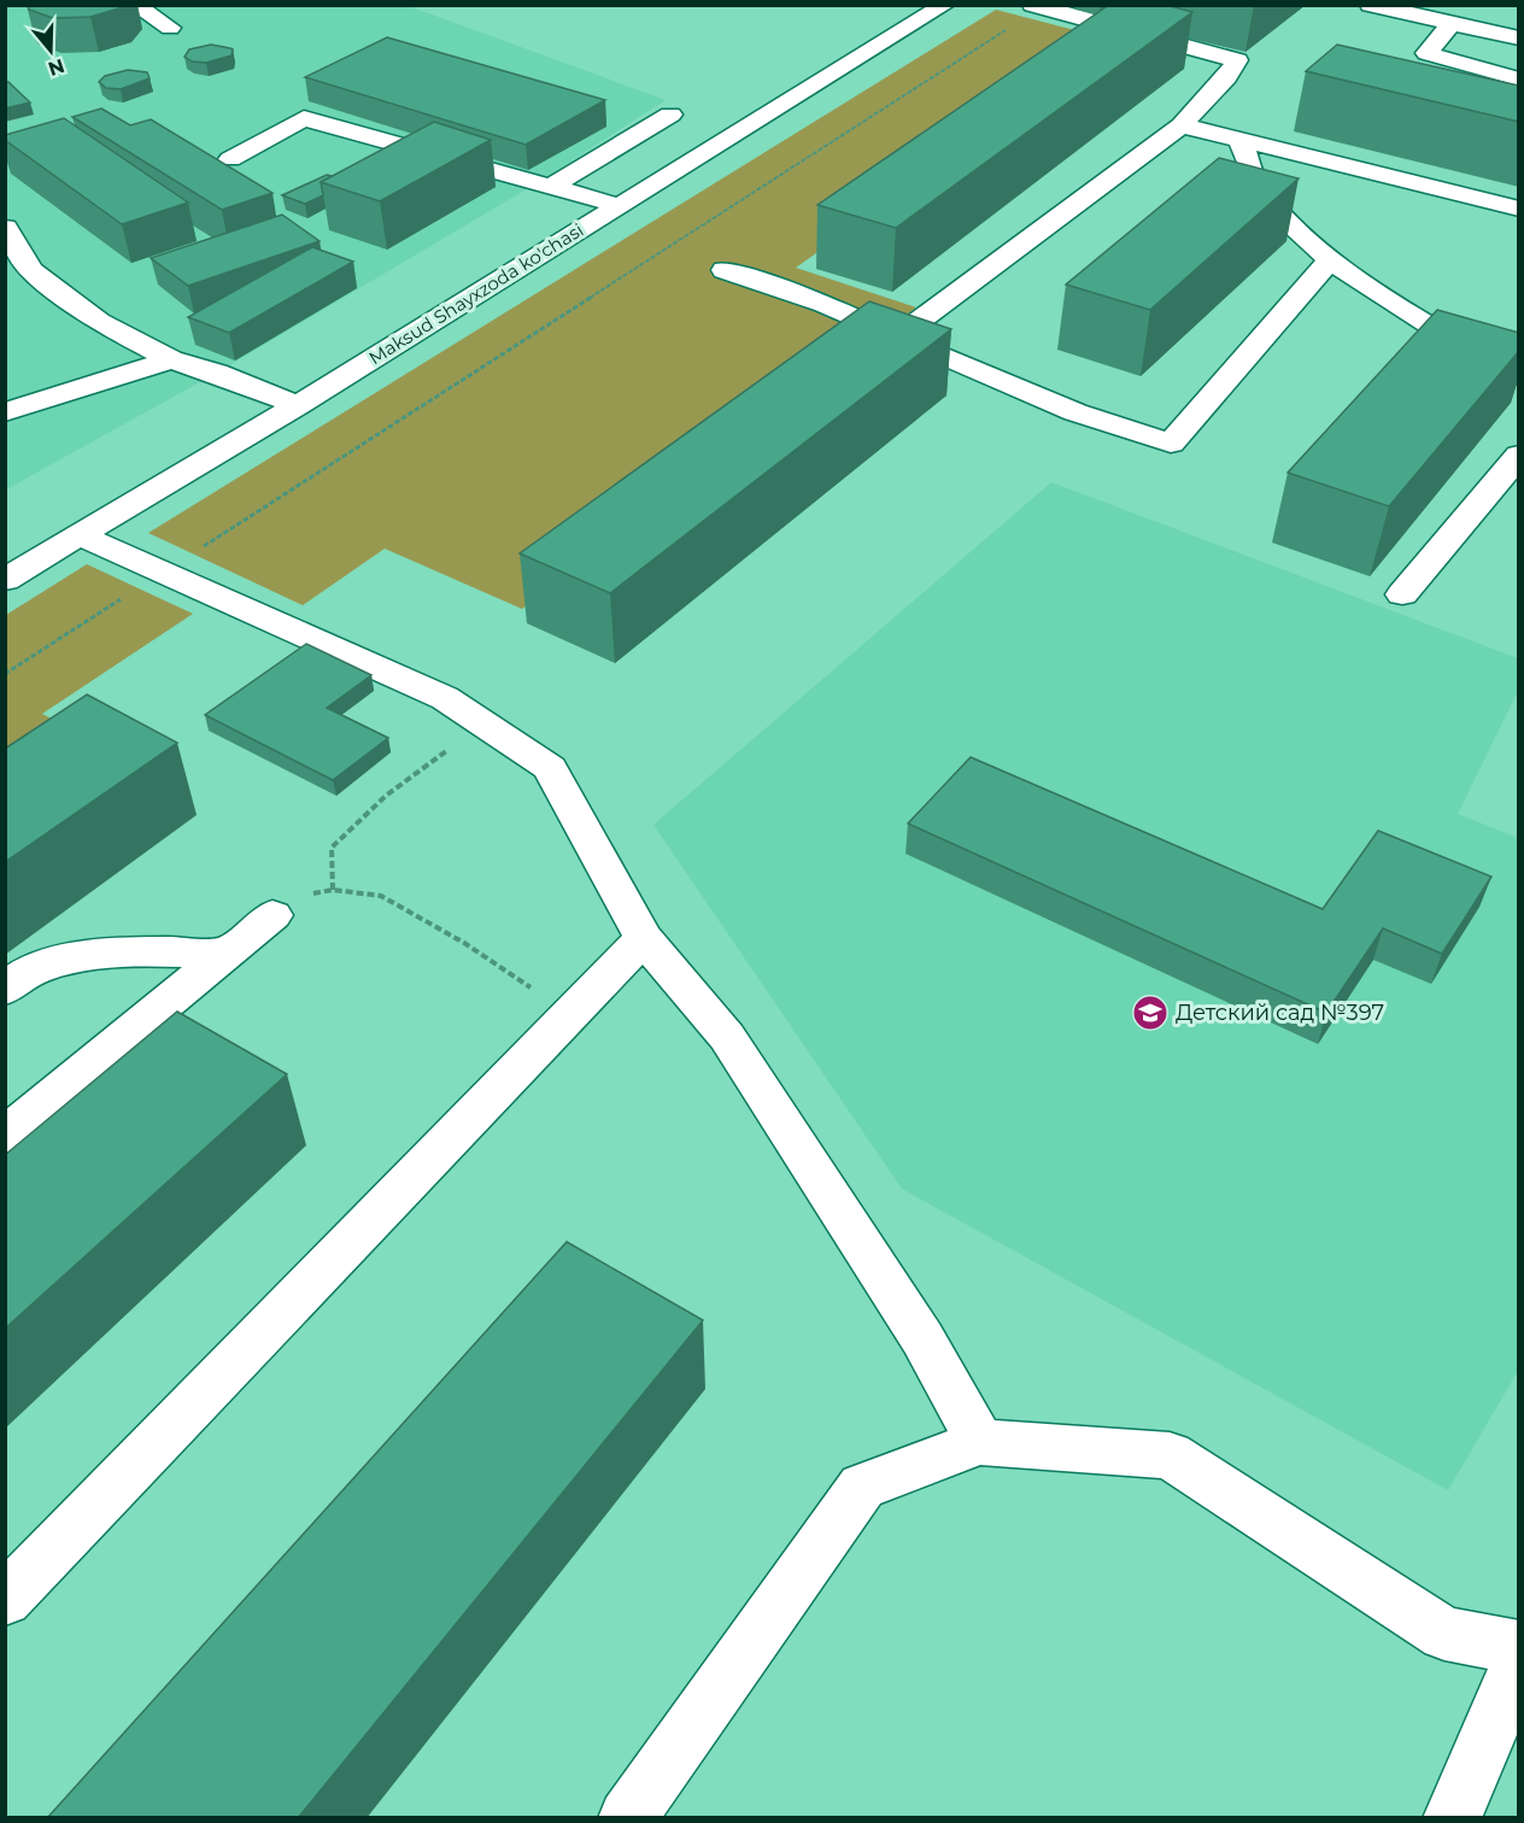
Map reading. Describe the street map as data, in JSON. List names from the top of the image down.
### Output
{
  "streets": {
    "street": ["Maksud Shayxzoda ko'chasi"]
  },
  "places": {
    "school or university": ["Детский сад №397"]
  },
  "north": "bottom"
}
